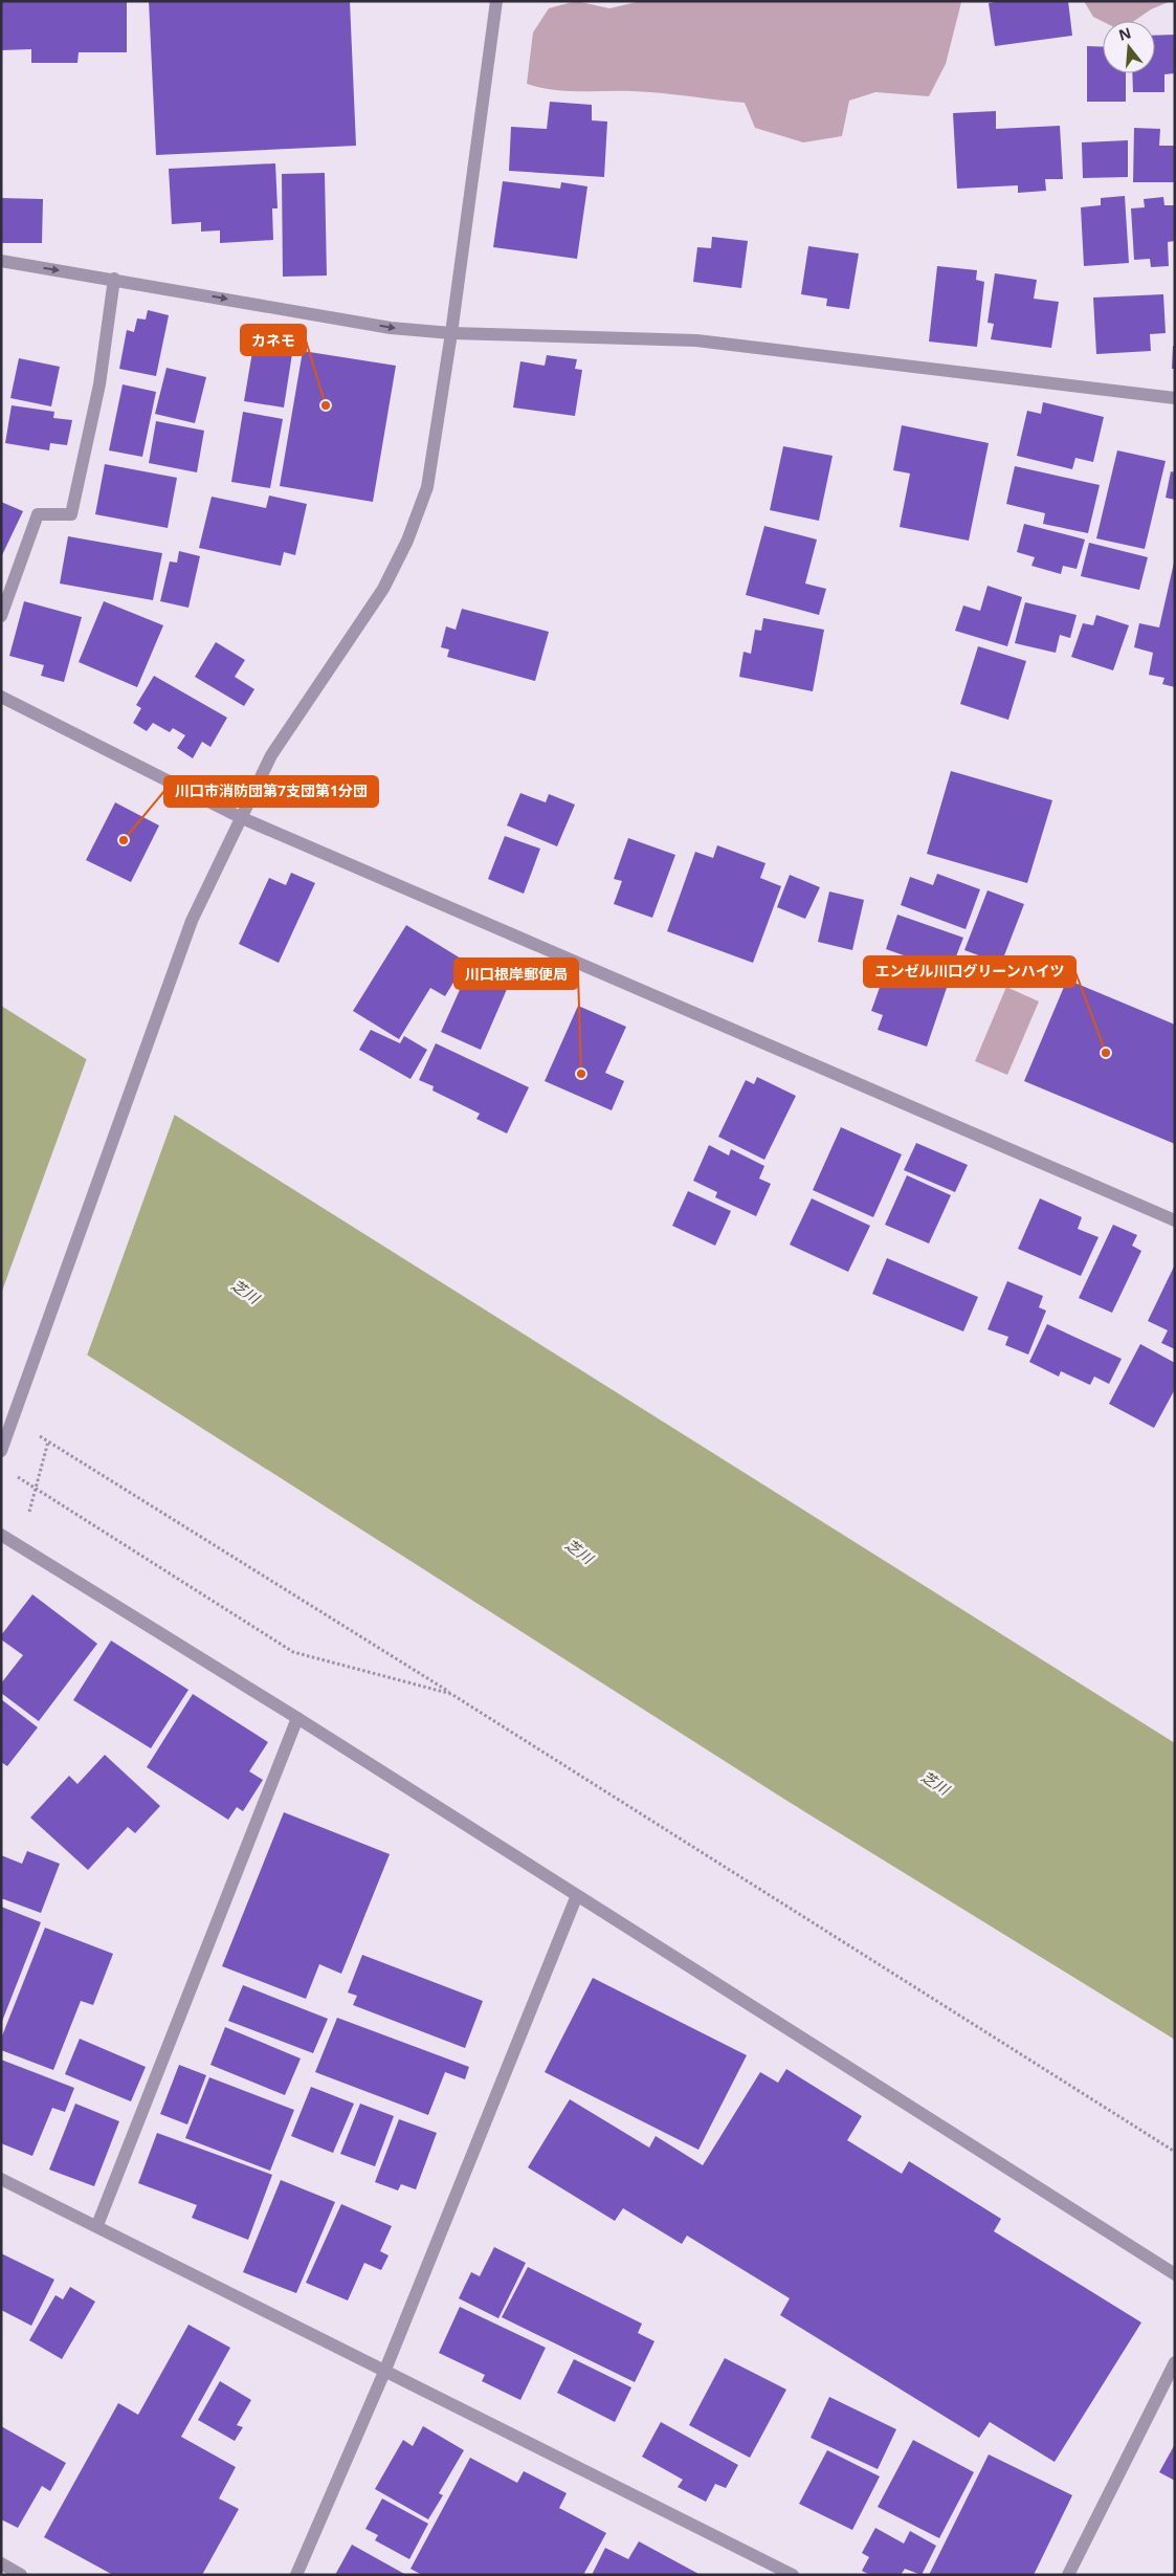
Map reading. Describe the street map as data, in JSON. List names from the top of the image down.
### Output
{
  "water": ["芝川"],
  "places": [
    "カネモ",
    "川口市消防団第7支団第1分団",
    "エンゼル川口グリーンハイツ",
    "川口根岸郵便局"
  ],
  "north": "top"
}
